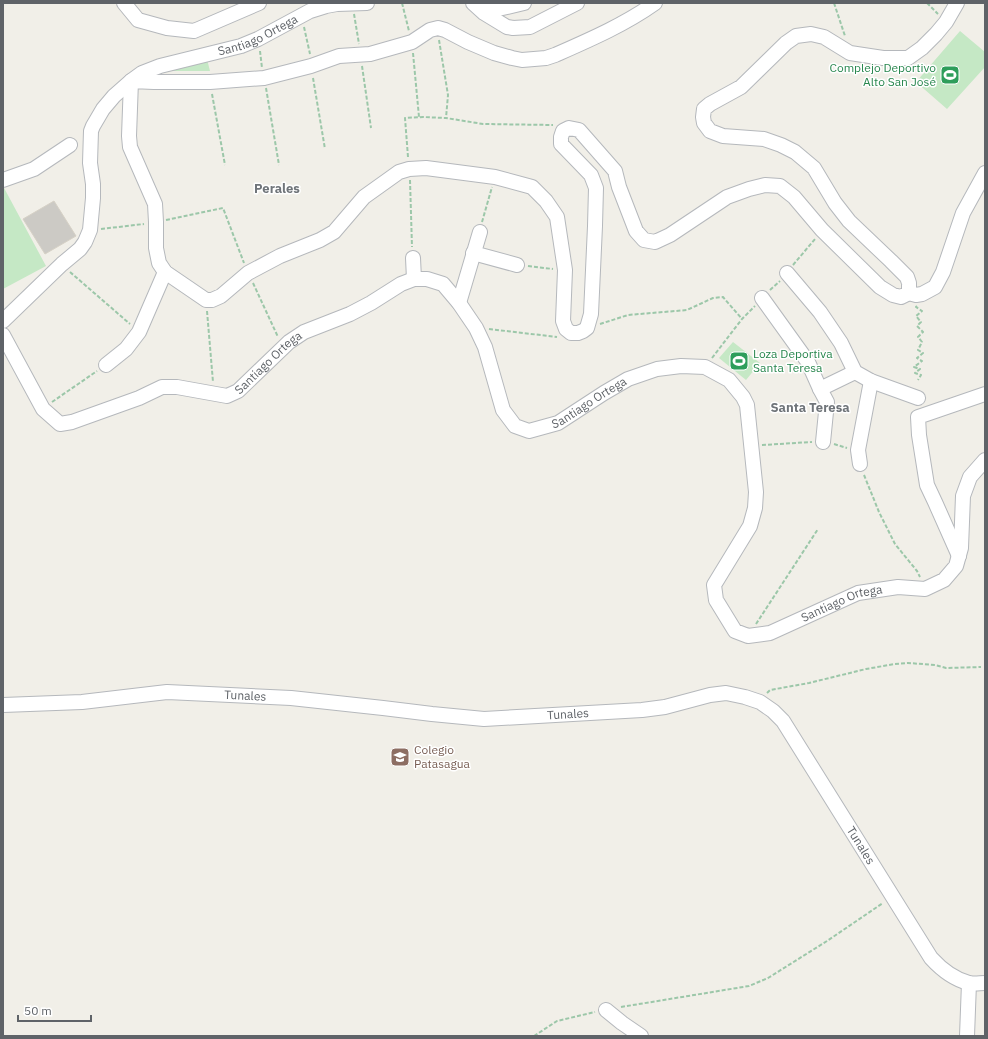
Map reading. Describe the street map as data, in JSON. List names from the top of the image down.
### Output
{
  "streets": {
    "street": ["Santiago Ortega", "Tunales"]
  },
  "districts": ["Perales", "Santa Teresa"],
  "places": {
    "sports": ["Complejo Deportivo Alto San José", "Loza Deportiva Santa Teresa"],
    "school or university": ["Colegio Patasagua"]
  },
  "scale_bar": "50 m"
}
